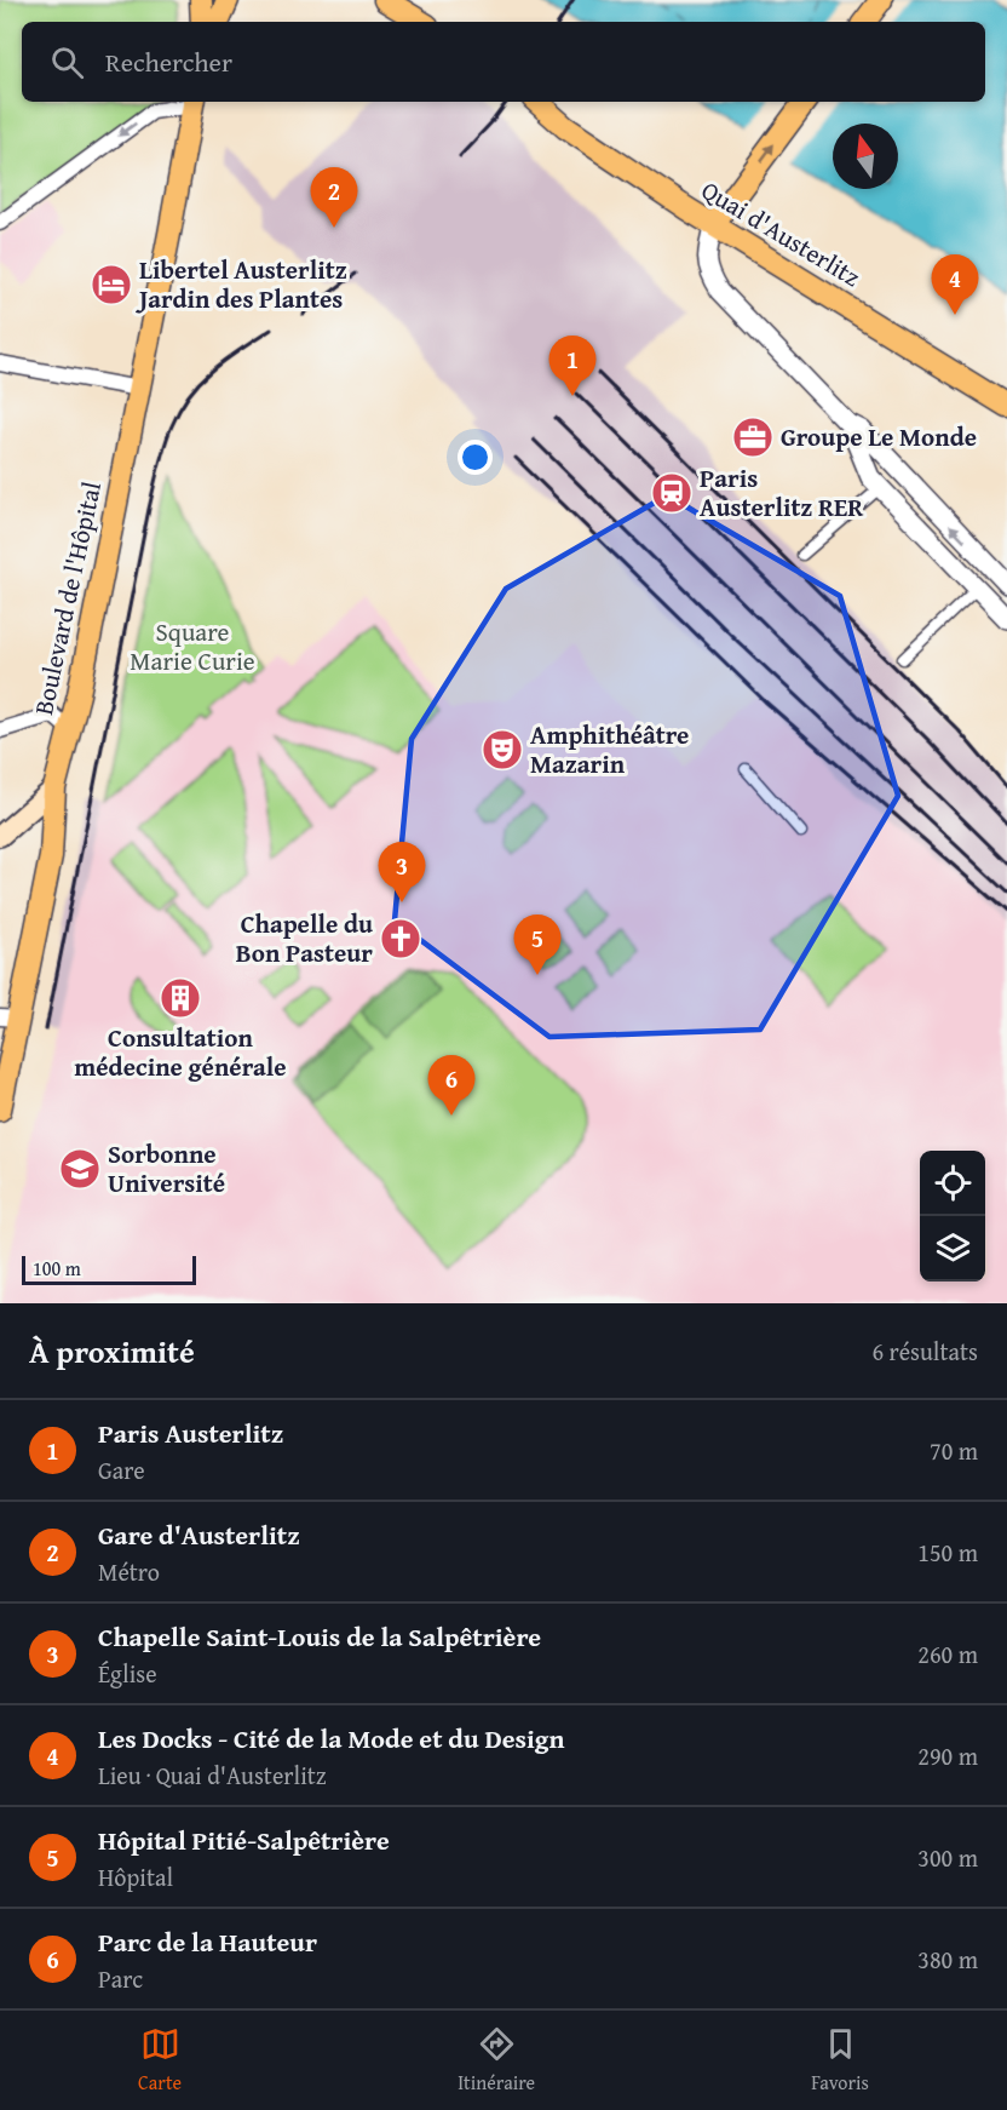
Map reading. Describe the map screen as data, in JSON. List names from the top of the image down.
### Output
{
  "streets": {
    "main road": ["Quai d'Austerlitz", "Boulevard de l'Hôpital"]
  },
  "parks": ["Square Marie Curie"],
  "places": {
    "hotel": ["Libertel Austerlitz Jardin des Plantes"],
    "office": ["Groupe Le Monde"],
    "station": ["Paris Austerlitz RER"],
    "theatre": ["Amphithéâtre Mazarin"],
    "church": ["Chapelle du Bon Pasteur"],
    "building": ["Consultation médecine générale"],
    "school or university": ["Sorbonne Université"]
  },
  "scale_bar": "100 m",
  "north": "top",
  "page": {
    "search": "Rechercher",
    "pins": [
      "2",
      "4",
      "1",
      "3",
      "5",
      "6"
    ],
    "scale": "100 m",
    "heading": ["À proximité", "6 résultats"],
    "list": [
      {
        "mark": "1",
        "name": "Paris Austerlitz",
        "note": "Gare",
        "value": "70 m"
      },
      {
        "mark": "2",
        "name": "Gare d'Austerlitz",
        "note": "Métro",
        "value": "150 m"
      },
      {
        "mark": "3",
        "name": "Chapelle Saint-Louis de la Salpêtrière",
        "note": "Église",
        "value": "260 m"
      },
      {
        "mark": "4",
        "name": "Les Docks - Cité de la Mode et du Design",
        "note": "Lieu · Quai d'Austerlitz",
        "value": "290 m"
      },
      {
        "mark": "5",
        "name": "Hôpital Pitié-Salpêtrière",
        "note": "Hôpital",
        "value": "300 m"
      },
      {
        "mark": "6",
        "name": "Parc de la Hauteur",
        "note": "Parc",
        "value": "380 m"
      }
    ],
    "nav": ["Carte", "Itinéraire", "Favoris"]
  }
}
